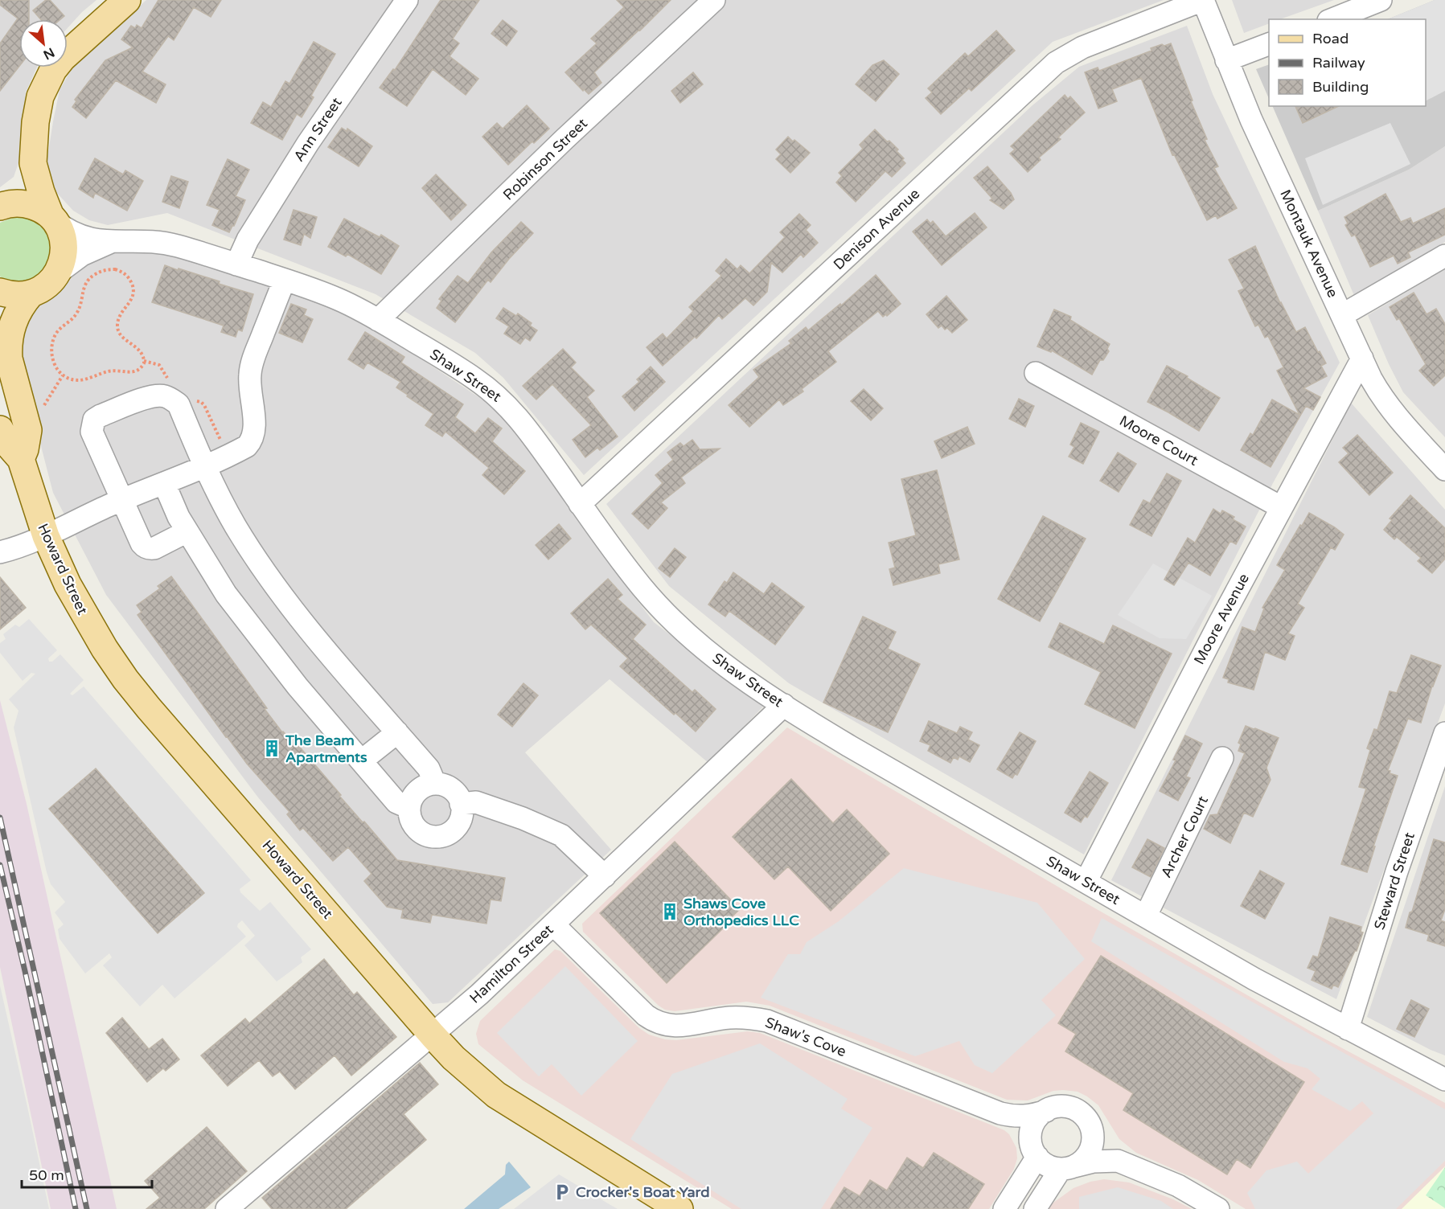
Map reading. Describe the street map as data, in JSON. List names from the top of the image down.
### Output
{
  "streets": {
    "main road": ["Howard Street"],
    "street": [
      "Ann Street",
      "Robinson Street",
      "Denison Avenue",
      "Montauk Avenue",
      "Shaw Street",
      "Moore Court",
      "Moore Avenue",
      "Archer Court",
      "Steward Street",
      "Hamilton Street",
      "Shaw's Cove"
    ]
  },
  "crossings": [
    ["Ann Street", "Shaw Street"],
    ["Robinson Street", "Shaw Street"],
    ["Denison Avenue", "Montauk Avenue"],
    ["Denison Avenue", "Shaw Street"],
    ["Montauk Avenue", "Moore Avenue"],
    ["Shaw Street", "Moore Avenue"],
    ["Shaw Street", "Archer Court"],
    ["Shaw Street", "Steward Street"],
    ["Shaw Street", "Hamilton Street"],
    ["Moore Court", "Moore Avenue"],
    ["Howard Street", "Hamilton Street"],
    ["Hamilton Street", "Shaw's Cove"]
  ],
  "places": {
    "building": ["The Beam Apartments", "Shaws Cove Orthopedics LLC"],
    "parking": ["Crocker's Boat Yard"]
  },
  "legend": ["Road", "Railway", "Building"],
  "scale_bar": "50 m",
  "north": "bottom right"
}
